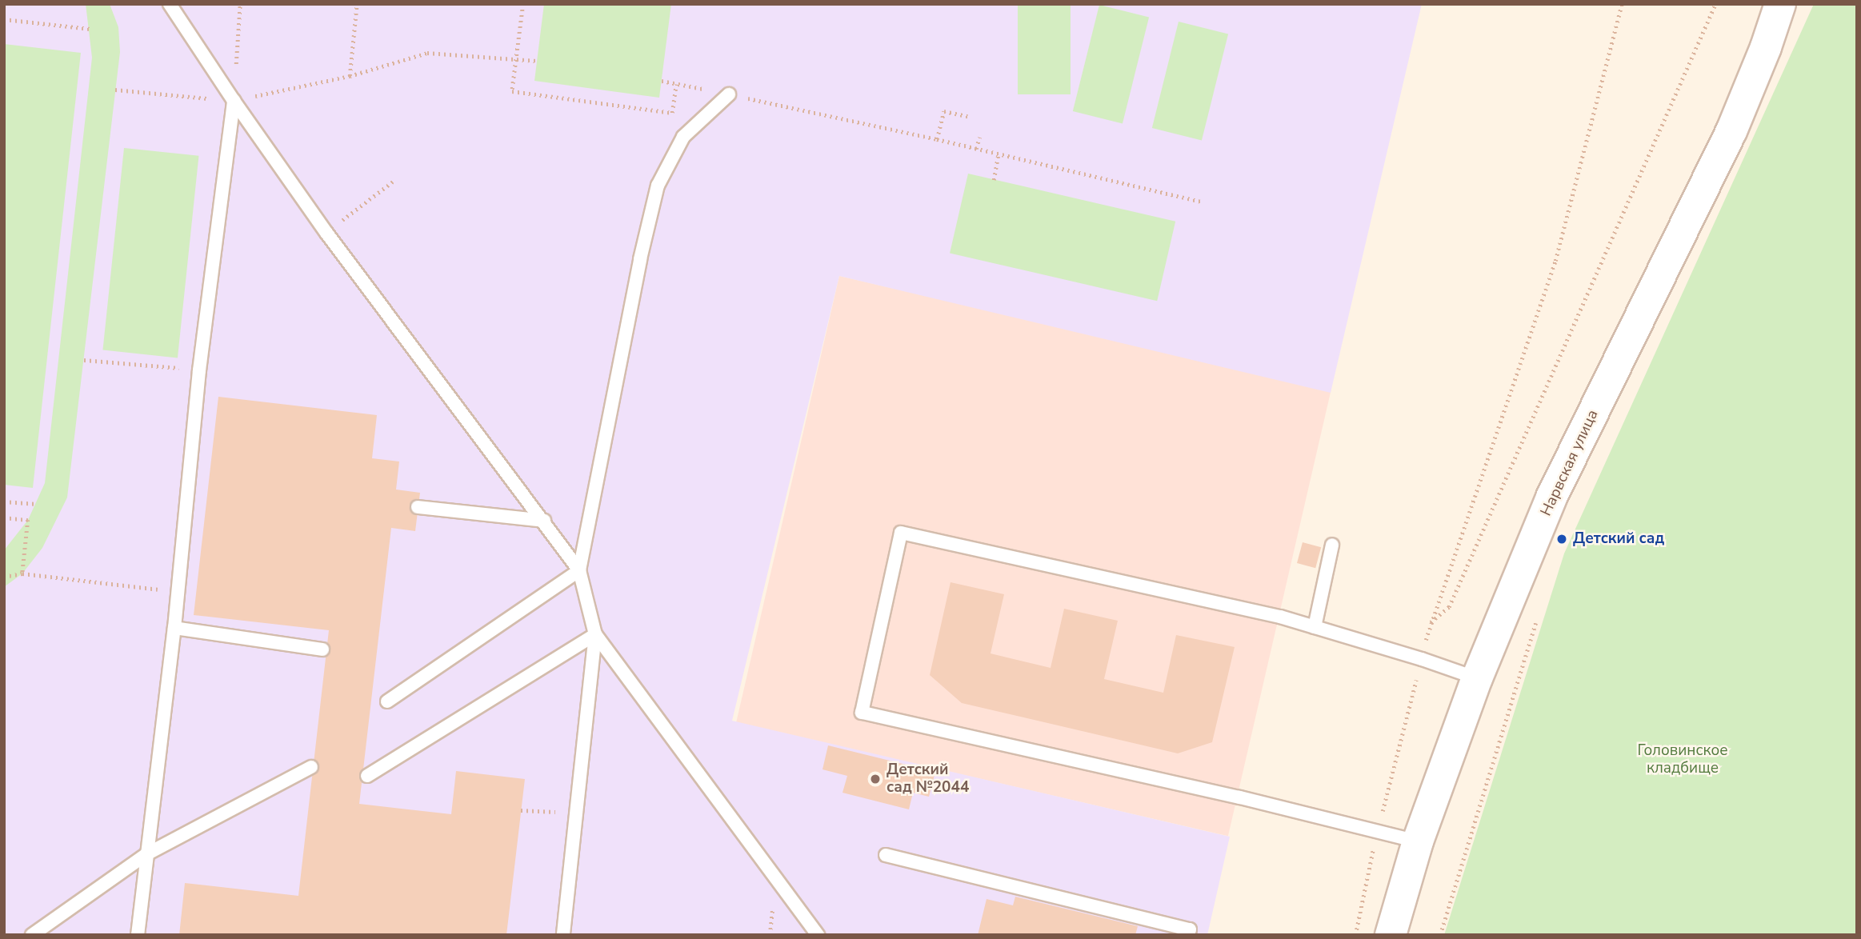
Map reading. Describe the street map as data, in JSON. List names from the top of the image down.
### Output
{
  "streets": {
    "street": ["Нарвская улица"]
  },
  "parks": ["Головинское кладбище"],
  "places": ["Детский сад", "Детский сад №2044"]
}
